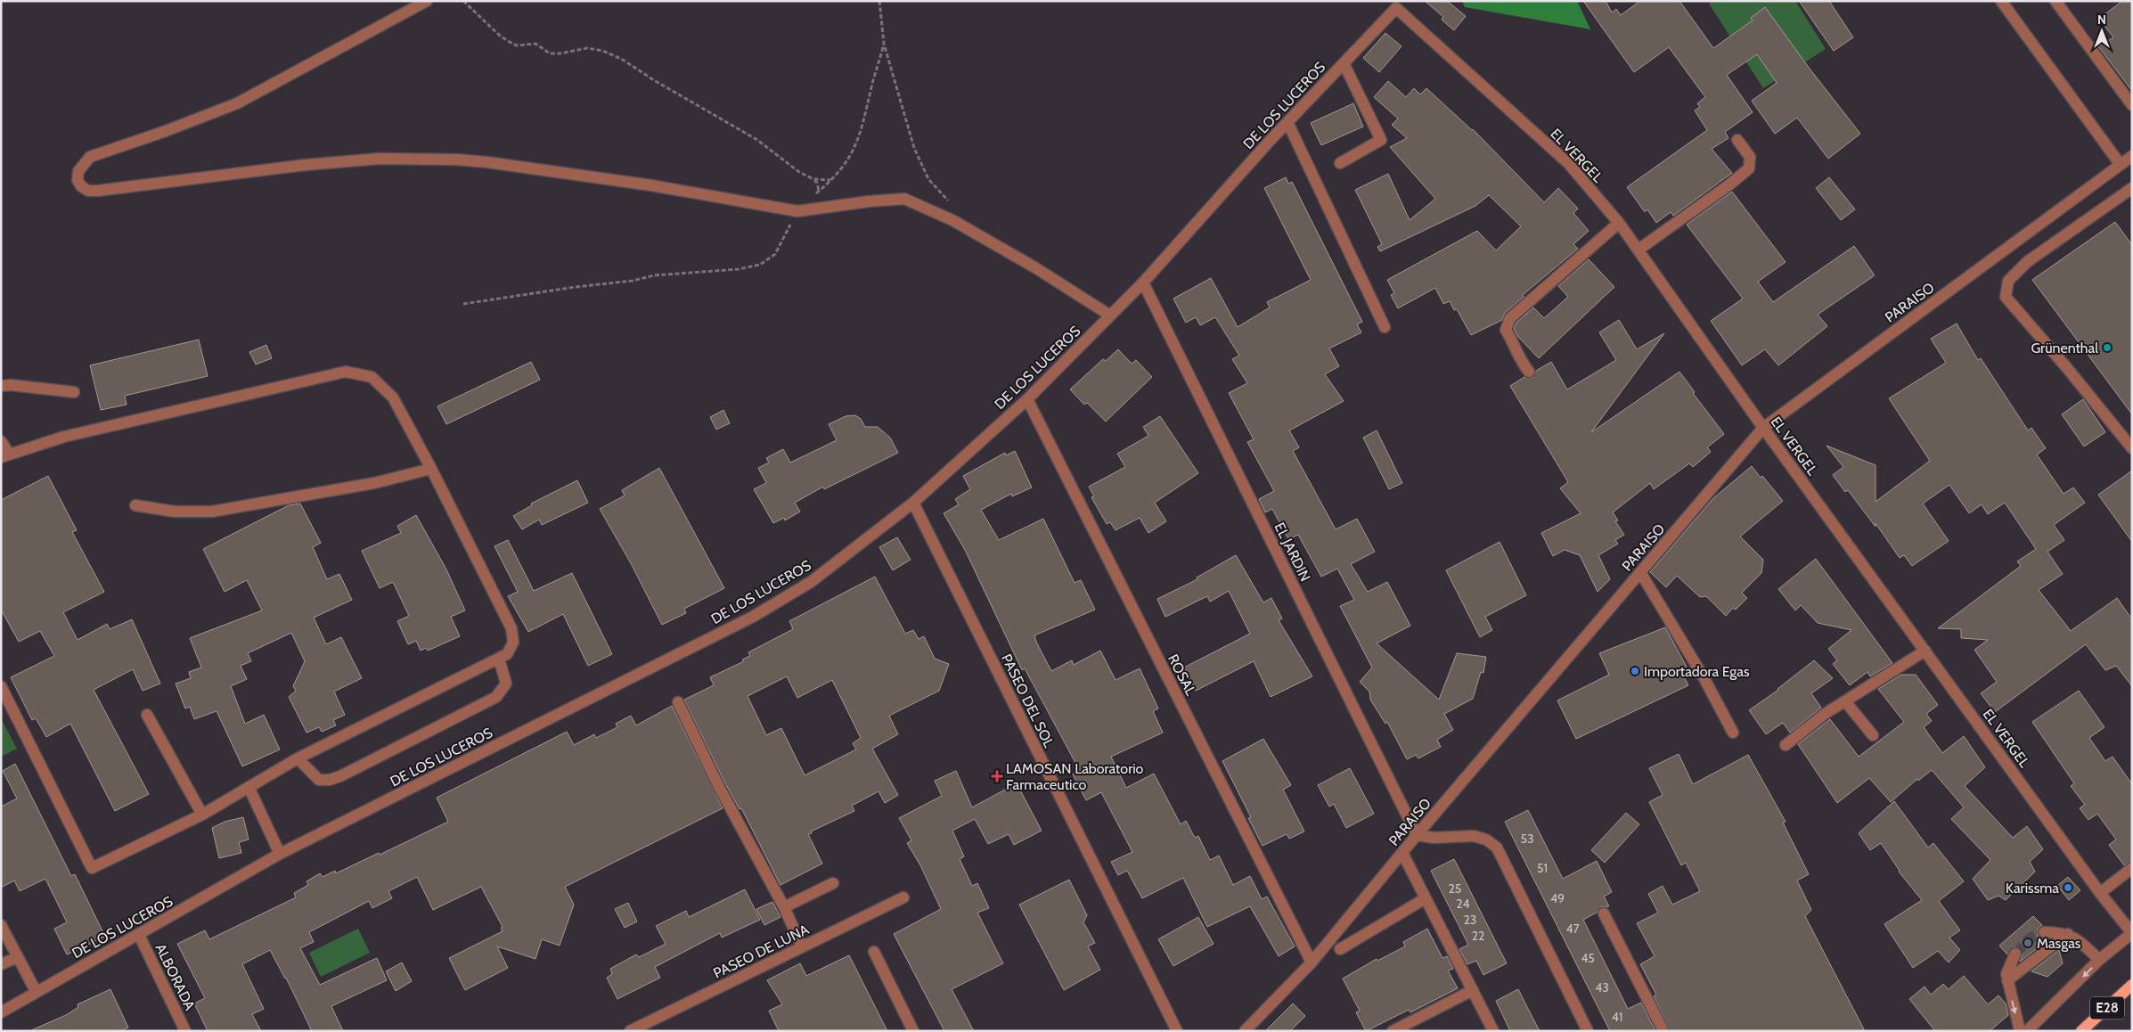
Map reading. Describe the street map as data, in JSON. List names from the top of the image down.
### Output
{
  "streets": {
    "main road": ["E28"],
    "street": [
      "DE LOS LUCEROS",
      "EL VERGEL",
      "PARAISO",
      "EL JARDIN",
      "ROSAL",
      "PASEO DEL SOL",
      "PASEO DE LUNA",
      "ALBORADA"
    ]
  },
  "crossings": [
    ["DE LOS LUCEROS", "EL VERGEL"],
    ["DE LOS LUCEROS", "EL JARDIN"],
    ["DE LOS LUCEROS", "ROSAL"],
    ["DE LOS LUCEROS", "PASEO DEL SOL"],
    ["DE LOS LUCEROS", "ALBORADA"],
    ["EL VERGEL", "PARAISO"],
    ["PARAISO", "EL JARDIN"],
    ["PARAISO", "ROSAL"]
  ],
  "places": {
    "other": [
      "Grünenthal",
      "Importadora Egas",
      "Karissma",
      "Masgas"
    ],
    "health": ["LAMOSAN Laboratorio Farmaceutico"]
  },
  "house_numbers": [
    "53",
    "51",
    "25",
    "49",
    "24",
    "23",
    "47",
    "22",
    "45",
    "43",
    "41"
  ],
  "north": "top"
}
